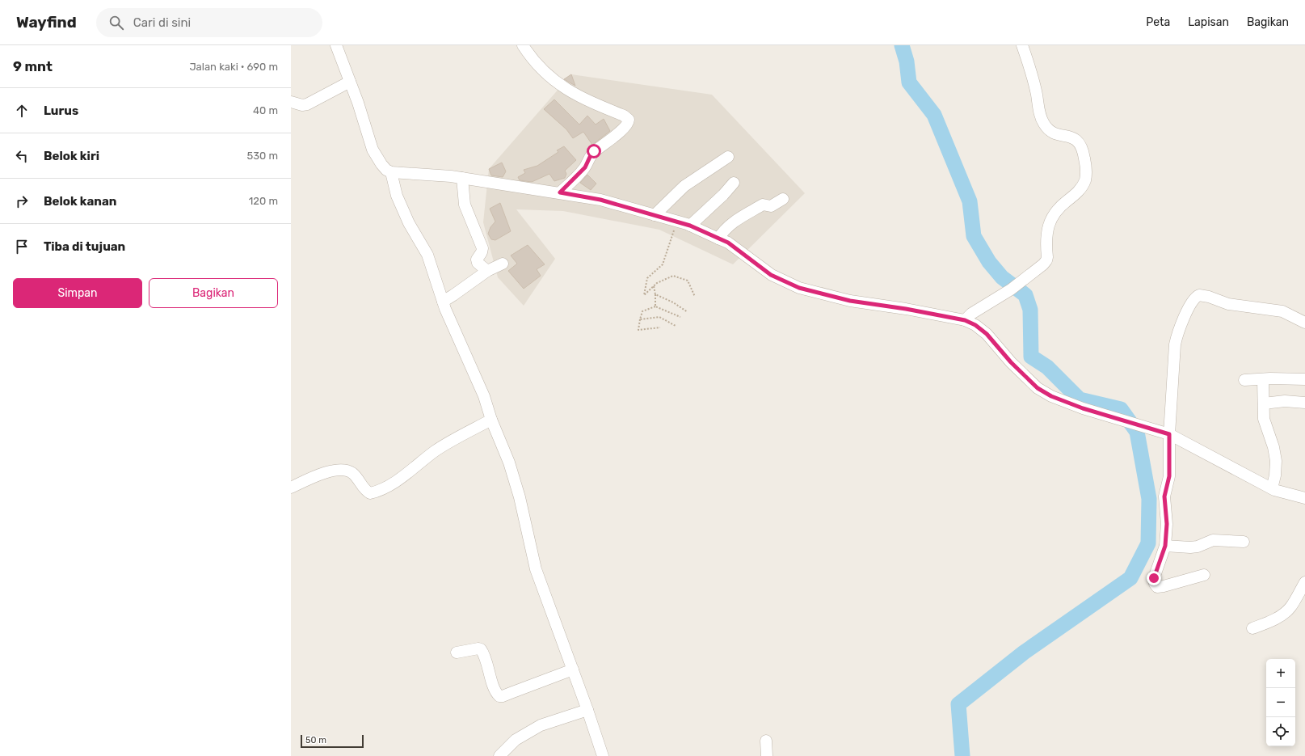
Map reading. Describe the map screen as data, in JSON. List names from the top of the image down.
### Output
{
  "scale_bar": "50 m",
  "page": {
    "header": "Wayfind",
    "search": "Cari di sini",
    "nav": ["Peta", "Lapisan", "Bagikan"],
    "heading": ["9 mnt", "Jalan kaki · 690 m"],
    "list": [
      ["Lurus", "40 m"],
      ["Belok kiri", "530 m"],
      ["Belok kanan", "120 m"],
      "Tiba di tujuan"
    ],
    "buttons": ["Simpan", "Bagikan"],
    "map_buttons": ["+", "−"],
    "scale": "50 m"
  }
}
